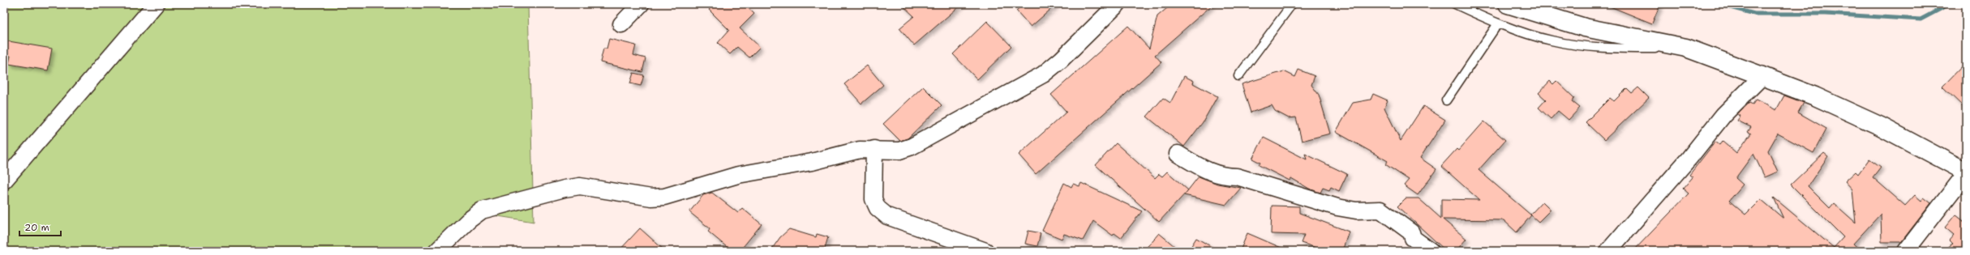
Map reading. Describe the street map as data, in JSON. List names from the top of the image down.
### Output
{
  "scale_bar": "20 m"
}
